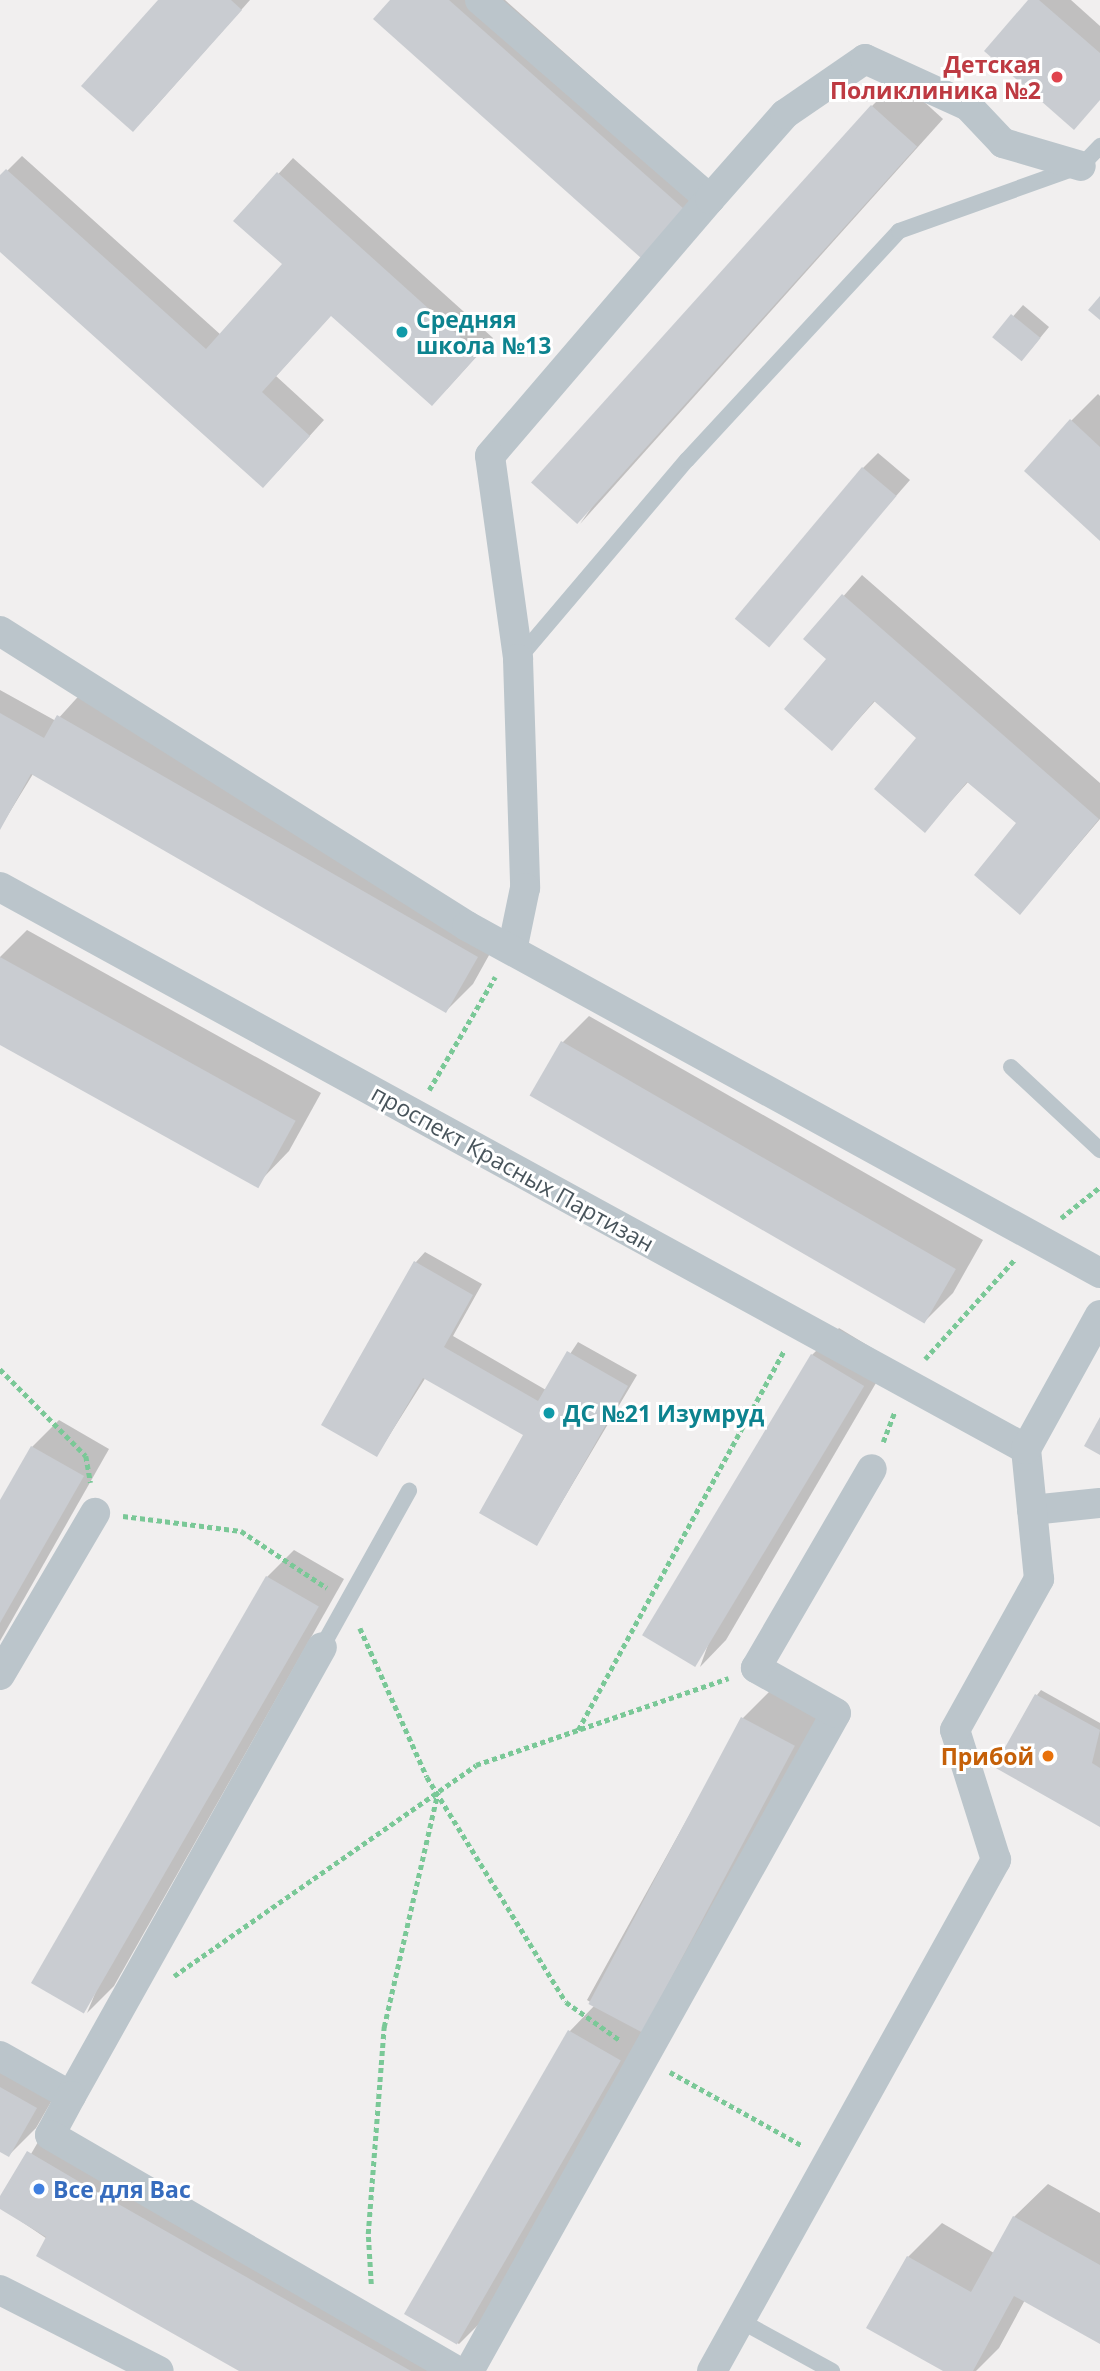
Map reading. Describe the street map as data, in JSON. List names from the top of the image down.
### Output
{
  "streets": {
    "street": ["проспект Красных Партизан"]
  },
  "places": [
    "Детская Поликлиника №2",
    "Средняя школа №13",
    "ДС №21 Изумруд",
    "Прибой",
    "Все для Вас"
  ]
}
